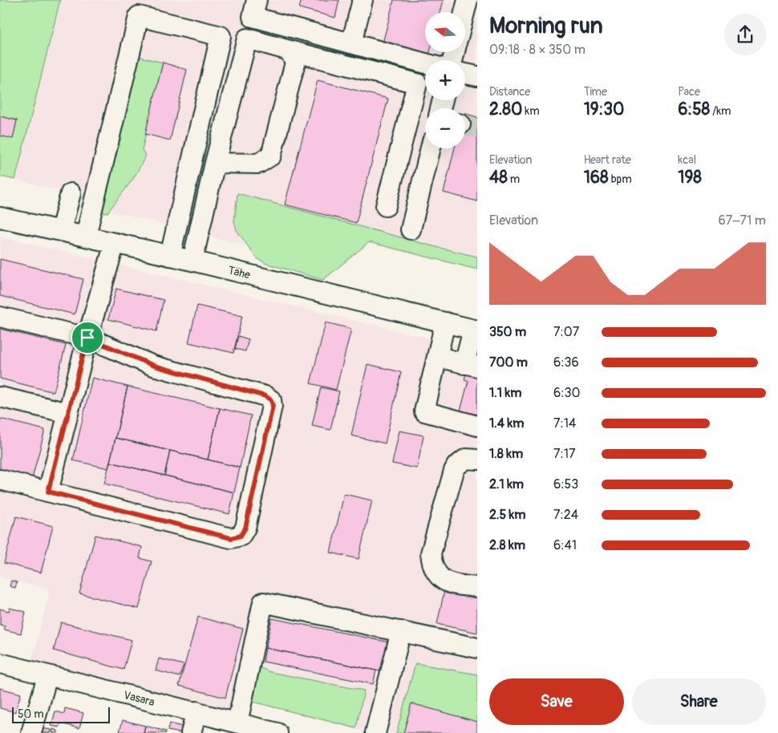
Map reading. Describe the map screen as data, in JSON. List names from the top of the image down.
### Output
{
  "streets": {
    "street": ["Tähe", "Vasara"]
  },
  "scale_bar": "50 m",
  "north": "left",
  "page": {
    "heading": ["Morning run", "09:18 · 8 × 350 m"],
    "map_buttons": ["+", "−"],
    "stats": [
      ["Distance", "2.80 km"],
      ["Time", "19:30"],
      ["Pace", "6:58 /km"],
      ["Elevation", "48 m"],
      ["Heart rate", "168 bpm"],
      ["kcal", "198"]
    ],
    "chart": ["Elevation", "67–71 m"],
    "list": [
      {
        "name": "350 m",
        "note": "7:07"
      },
      {
        "name": "700 m",
        "note": "6:36"
      },
      {
        "name": "1.1 km",
        "note": "6:30"
      },
      {
        "name": "1.4 km",
        "note": "7:14"
      },
      {
        "name": "1.8 km",
        "note": "7:17"
      },
      {
        "name": "2.1 km",
        "note": "6:53"
      },
      {
        "name": "2.5 km",
        "note": "7:24"
      },
      {
        "name": "2.8 km",
        "note": "6:41"
      }
    ],
    "buttons": ["Save", "Share"],
    "scale": "50 m"
  }
}
